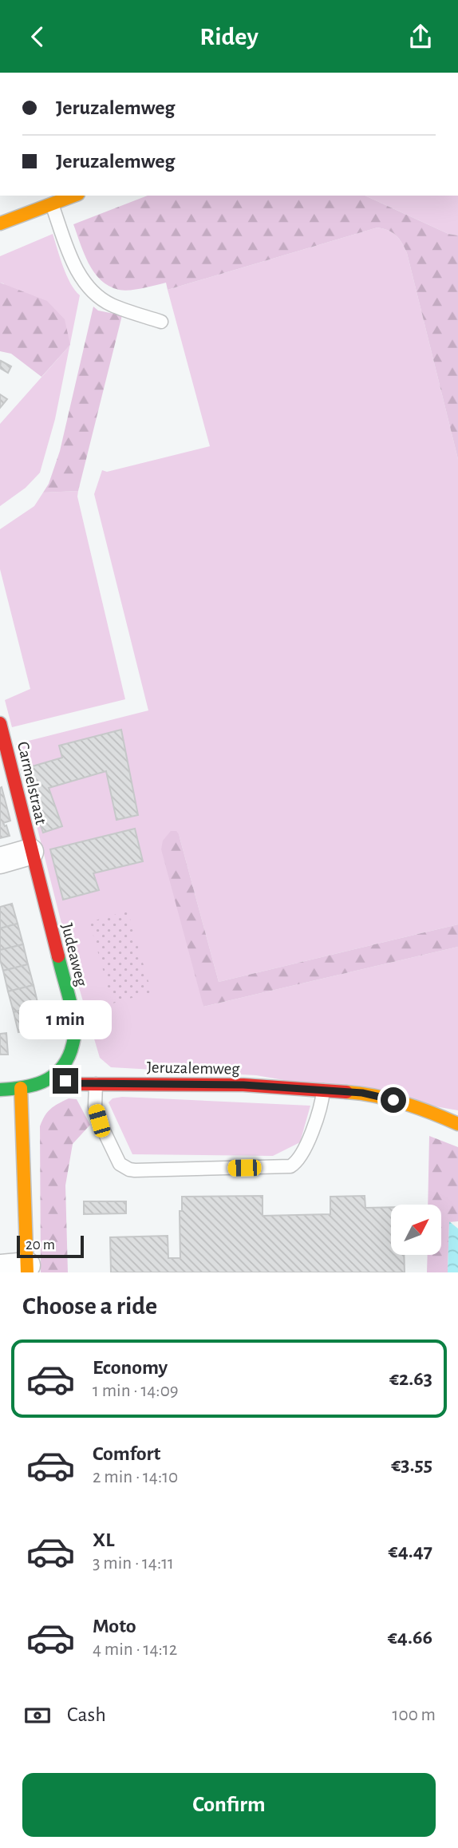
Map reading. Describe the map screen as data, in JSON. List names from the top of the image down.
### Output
{
  "streets": {
    "street": ["Carmelstraat", "Judeaweg", "Jeruzalemweg"]
  },
  "crossings": [
    ["Carmelstraat", "Judeaweg"],
    ["Judeaweg", "Jeruzalemweg"]
  ],
  "scale_bar": "20 m",
  "north": "top right",
  "page": {
    "header": "Ridey",
    "banner": ["Jeruzalemweg", "Jeruzalemweg"],
    "bubble": "1 min",
    "scale": "20 m",
    "heading": "Choose a ride",
    "list": [
      {
        "name": "Economy",
        "note": "1 min · 14:09",
        "value": "€2.63"
      },
      {
        "name": "Comfort",
        "note": "2 min · 14:10",
        "value": "€3.55"
      },
      {
        "name": "XL",
        "note": "3 min · 14:11",
        "value": "€4.47"
      },
      {
        "name": "Moto",
        "note": "4 min · 14:12",
        "value": "€4.66"
      }
    ],
    "pay": ["Cash", "100 m"],
    "buttons": "Confirm"
  }
}
